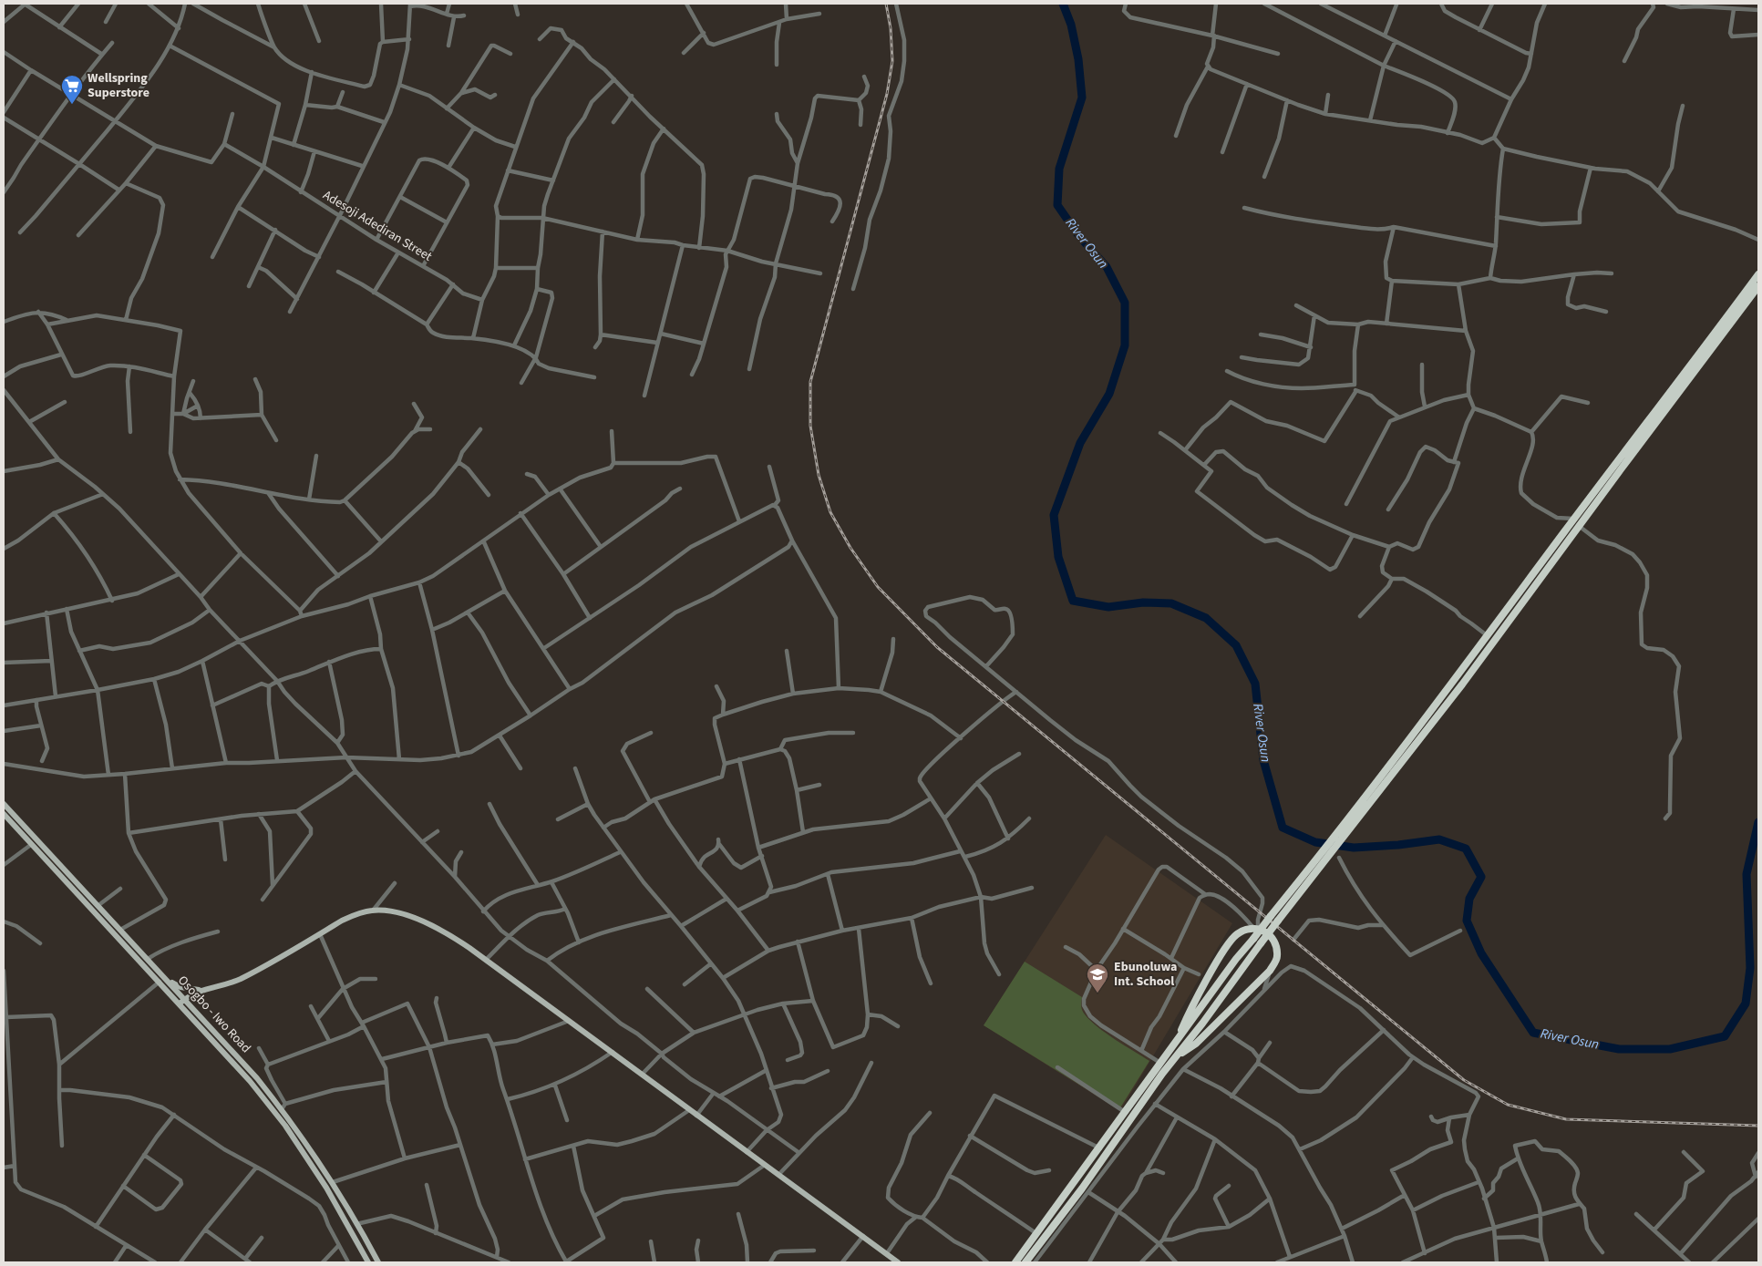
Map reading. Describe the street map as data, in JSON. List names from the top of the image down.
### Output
{
  "streets": {
    "main road": ["Osogbo - Iwo Road"],
    "street": ["Adesoji Adediran Street"]
  },
  "water": ["River Osun"],
  "places": {
    "supermarket": ["Wellspring Superstore"],
    "school or university": ["Ebunoluwa Int. School"]
  }
}
